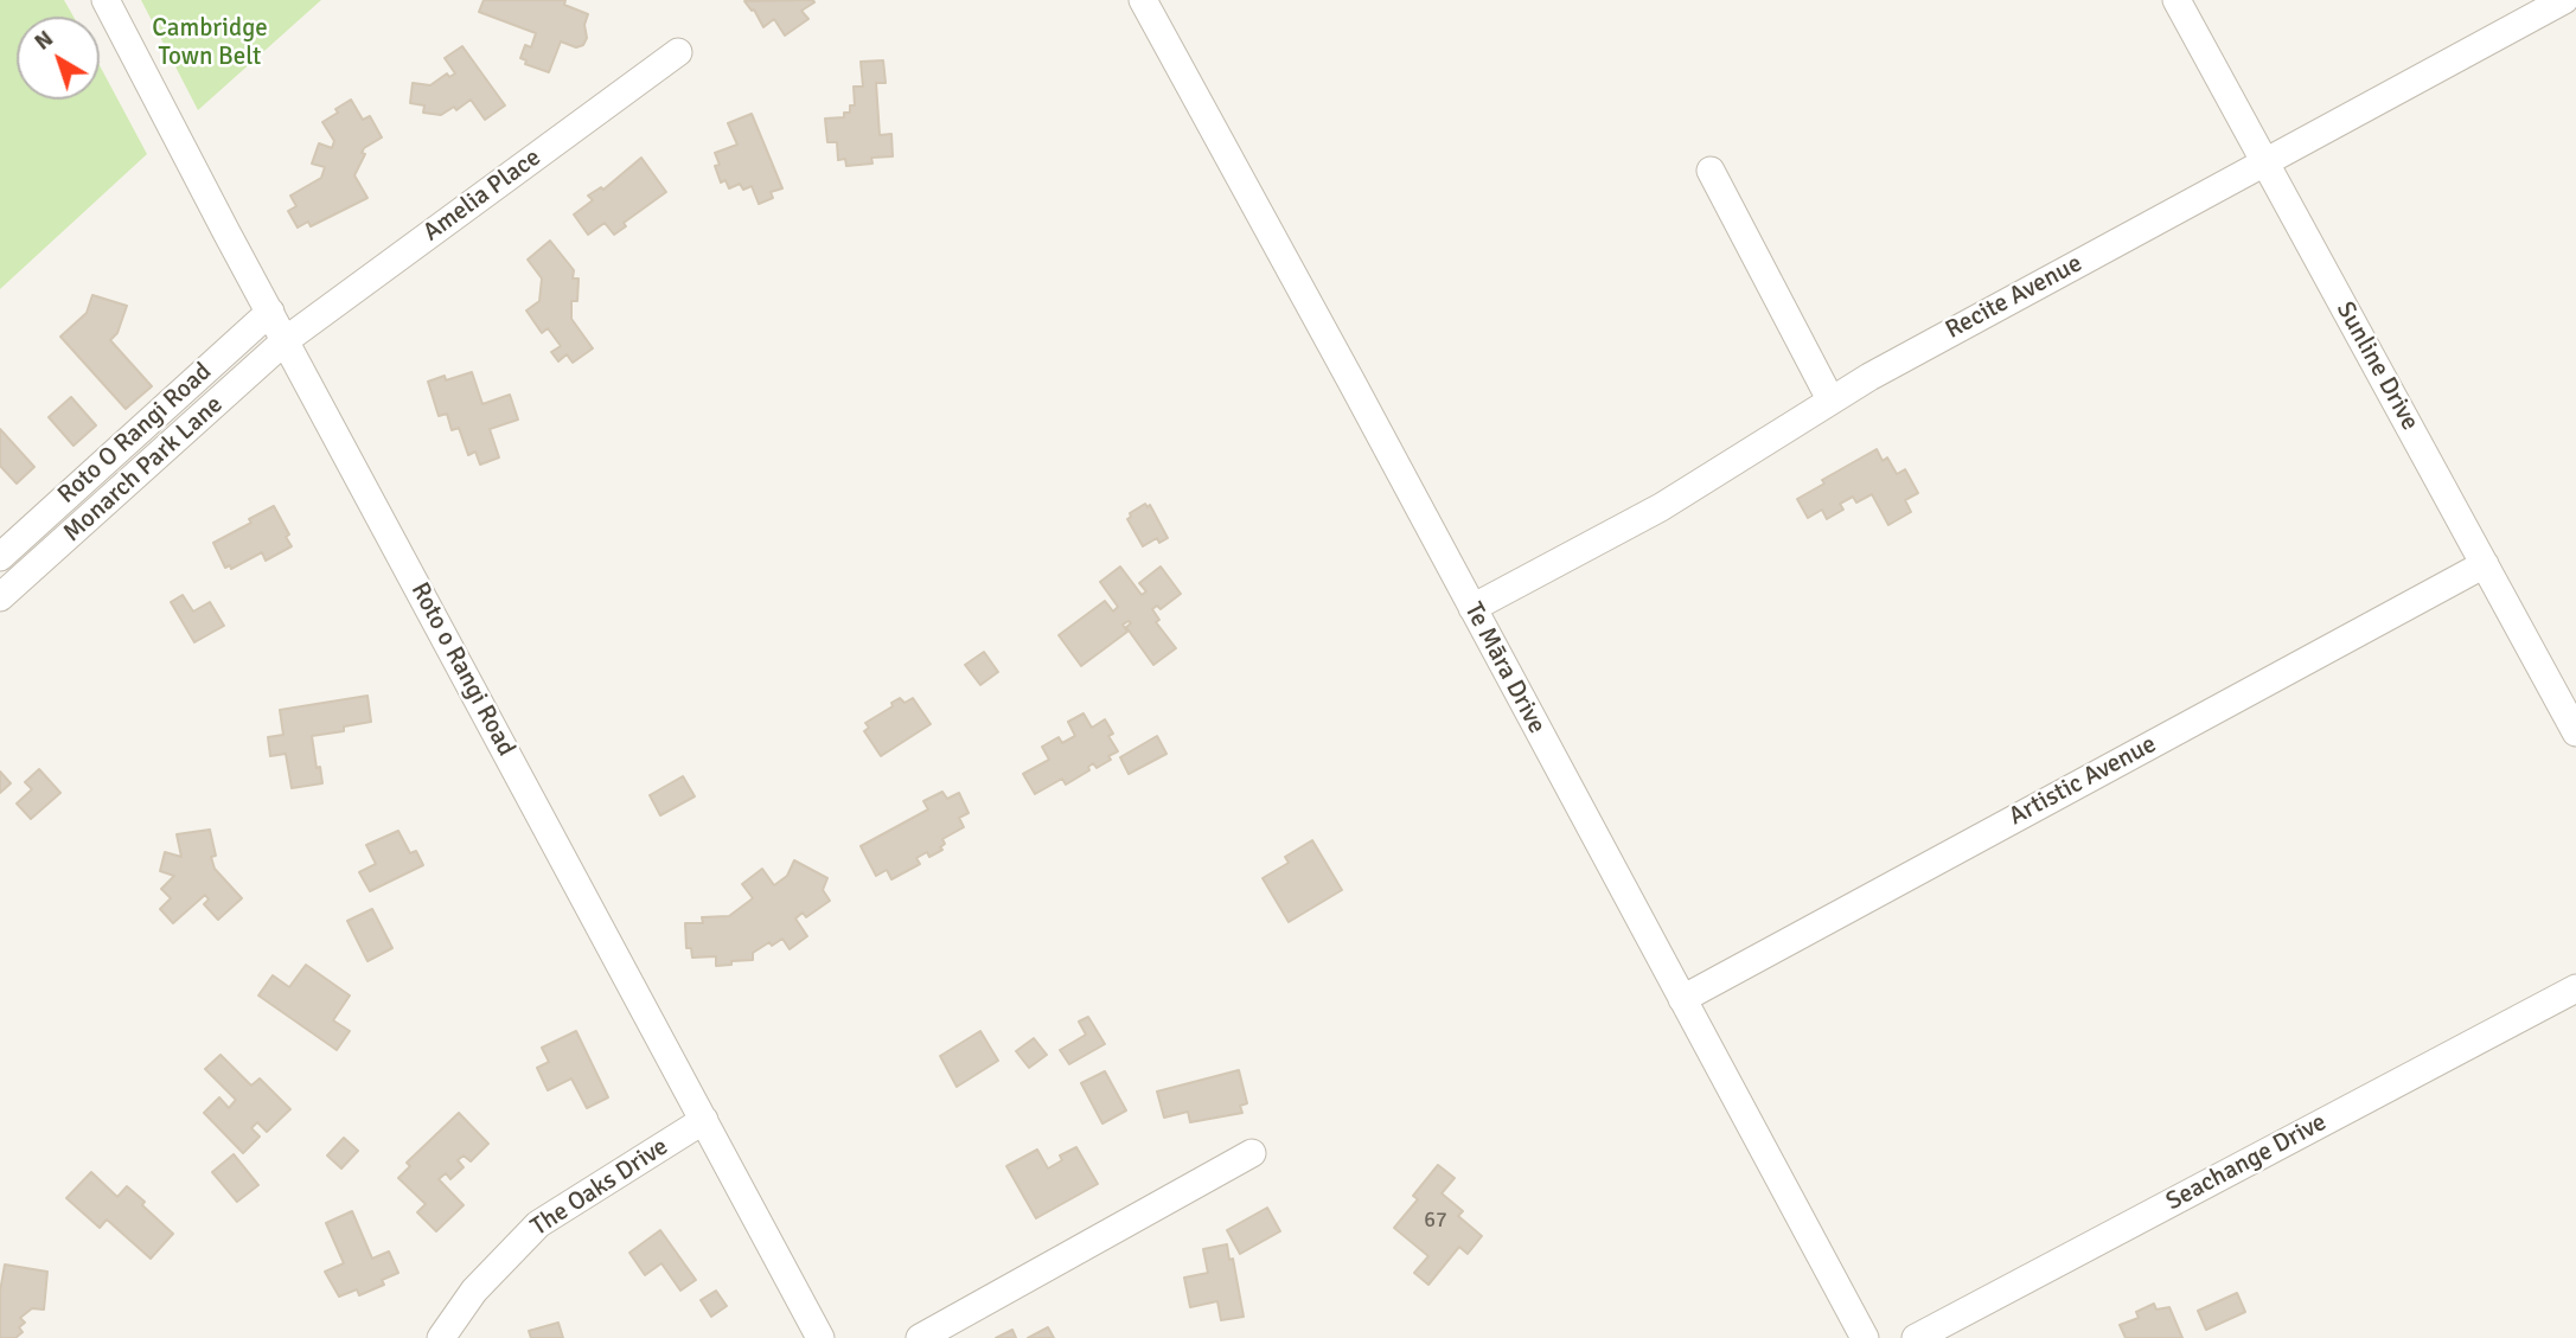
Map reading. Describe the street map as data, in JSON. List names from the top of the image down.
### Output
{
  "streets": {
    "street": [
      "Amelia Place",
      "Recite Avenue",
      "Sunline Drive",
      "Roto O Rangi Road",
      "Monarch Park Lane",
      "Te Māra Drive",
      "Roto o Rangi Road",
      "Artistic Avenue",
      "Seachange Drive",
      "The Oaks Drive"
    ]
  },
  "crossings": [
    ["Amelia Place", "Monarch Park Lane"],
    ["Amelia Place", "Roto o Rangi Road"],
    ["Recite Avenue", "Sunline Drive"],
    ["Recite Avenue", "Te Māra Drive"],
    ["Sunline Drive", "Artistic Avenue"],
    ["Roto O Rangi Road", "Roto o Rangi Road"],
    ["Monarch Park Lane", "Roto o Rangi Road"],
    ["Te Māra Drive", "Artistic Avenue"],
    ["Roto o Rangi Road", "The Oaks Drive"]
  ],
  "parks": ["Cambridge Town Belt"],
  "house_numbers": ["67"],
  "north": "top left"
}
